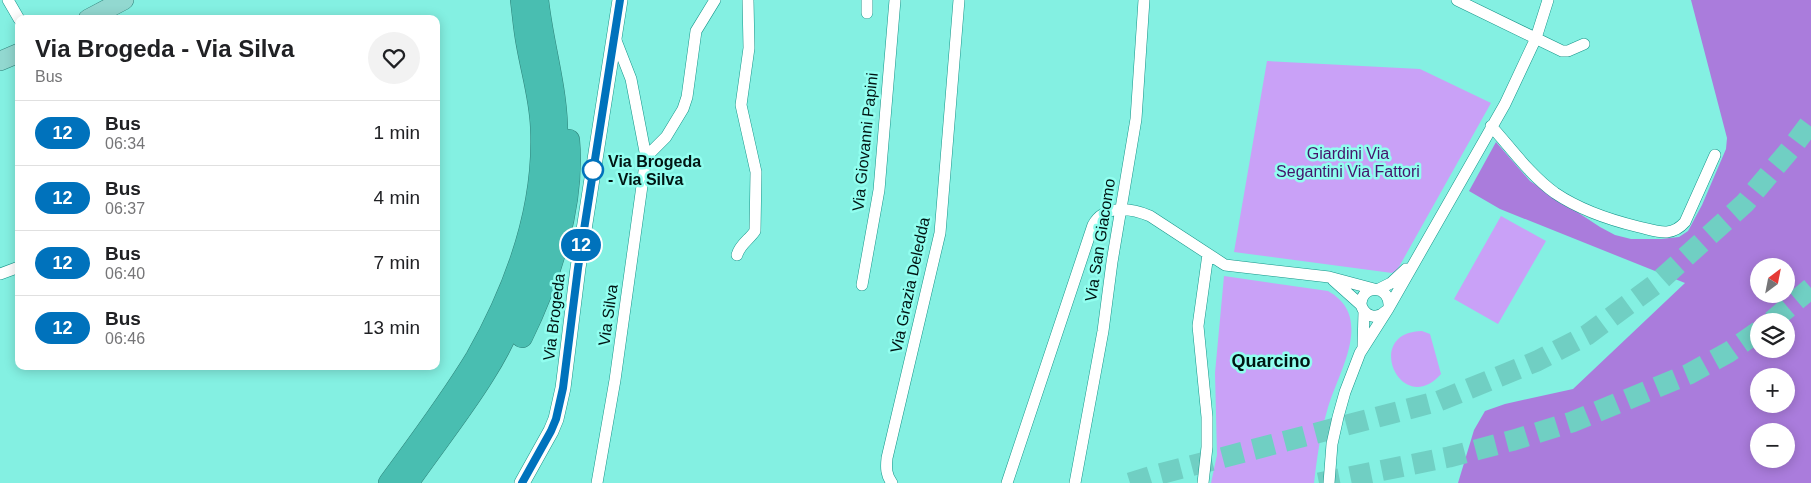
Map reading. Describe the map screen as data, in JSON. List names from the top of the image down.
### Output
{
  "streets": {
    "street": [
      "Via Giovanni Papini",
      "Via San Giacomo",
      "Via Grazia Deledda",
      "Via Silva",
      "Via Brogeda"
    ]
  },
  "crossings": [
    ["Via Silva", "Via Brogeda"]
  ],
  "districts": ["Quarcino"],
  "parks": ["Giardini Via Segantini Via Fattori"],
  "places": ["Via Brogeda - Via Silva"],
  "lines": ["bus line 12"],
  "north": "top right",
  "page": {
    "on_map": "12",
    "heading": ["Via Brogeda - Via Silva", "Bus"],
    "list": [
      {
        "mark": "12",
        "name": "Bus",
        "note": "06:34",
        "value": "1 min"
      },
      {
        "mark": "12",
        "name": "Bus",
        "note": "06:37",
        "value": "4 min"
      },
      {
        "mark": "12",
        "name": "Bus",
        "note": "06:40",
        "value": "7 min"
      },
      {
        "mark": "12",
        "name": "Bus",
        "note": "06:46",
        "value": "13 min"
      }
    ],
    "map_buttons": ["+", "−"]
  }
}
